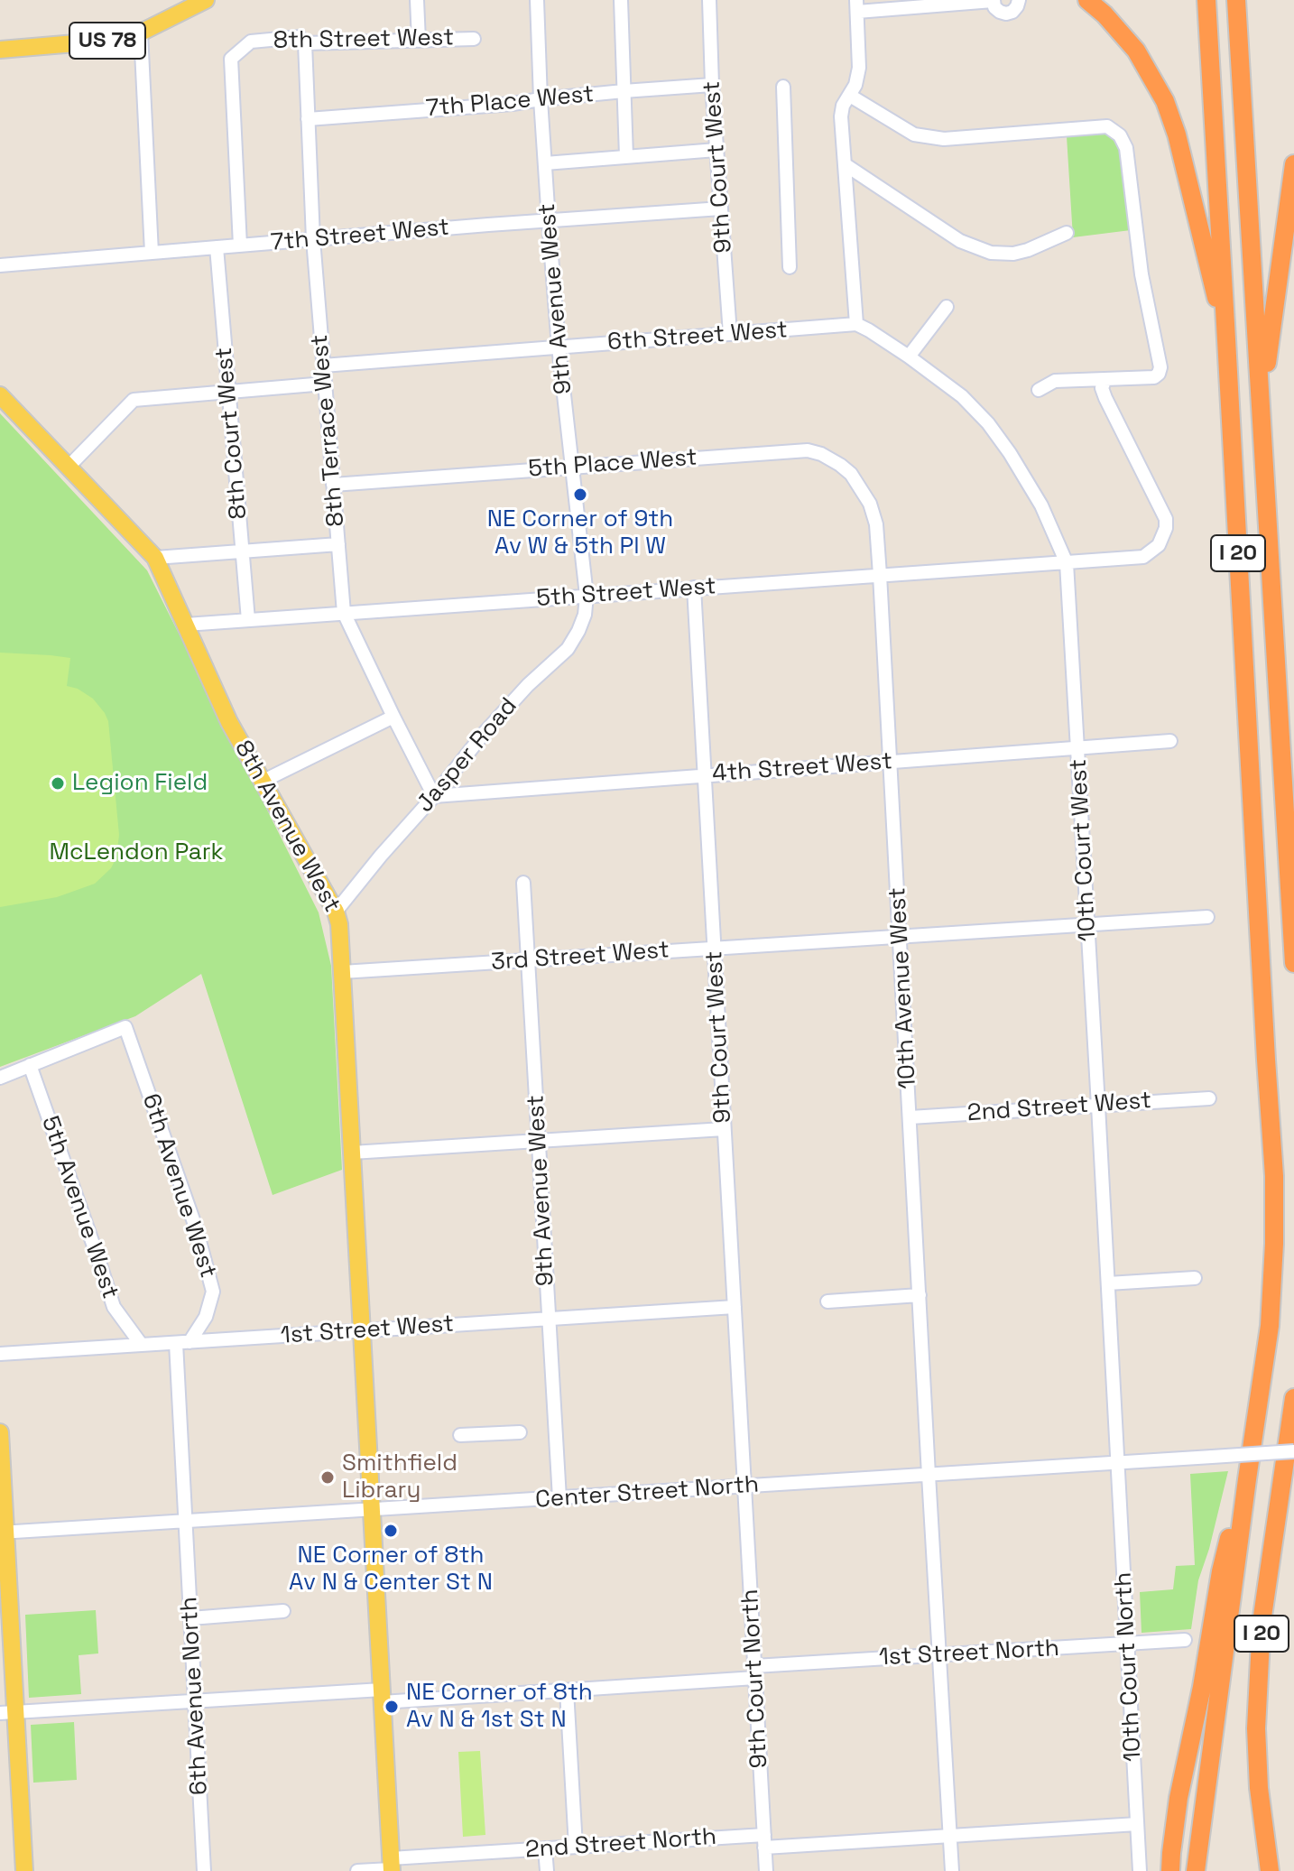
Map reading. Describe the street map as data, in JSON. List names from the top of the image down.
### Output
{
  "streets": {
    "highway": ["I 20"],
    "main road": ["US 78", "8th Avenue West"],
    "street": [
      "8th Street West",
      "7th Place West",
      "9th Court West",
      "7th Street West",
      "9th Avenue West",
      "6th Street West",
      "8th Terrace West",
      "8th Court West",
      "5th Place West",
      "5th Street West",
      "Jasper Road",
      "4th Street West",
      "10th Court West",
      "3rd Street West",
      "10th Avenue West",
      "2nd Street West",
      "6th Avenue West",
      "5th Avenue West",
      "1st Street West",
      "Center Street North",
      "1st Street North",
      "10th Court North",
      "9th Court North",
      "6th Avenue North",
      "2nd Street North"
    ]
  },
  "crossings": [
    ["8th Street West", "7th Street West"],
    ["8th Street West", "8th Terrace West"],
    ["7th Place West", "9th Court West"],
    ["7th Place West", "9th Avenue West"],
    ["7th Place West", "8th Terrace West"],
    ["9th Court West", "7th Street West"],
    ["9th Court West", "6th Street West"],
    ["9th Court West", "5th Street West"],
    ["9th Court West", "4th Street West"],
    ["9th Court West", "3rd Street West"],
    ["9th Court West", "1st Street West"],
    ["9th Court West", "Center Street North"],
    ["9th Court West", "9th Court North"],
    ["7th Street West", "9th Avenue West"],
    ["7th Street West", "8th Terrace West"],
    ["7th Street West", "8th Court West"],
    ["9th Avenue West", "6th Street West"],
    ["9th Avenue West", "5th Place West"],
    ["9th Avenue West", "5th Street West"],
    ["9th Avenue West", "Jasper Road"],
    ["9th Avenue West", "3rd Street West"],
    ["9th Avenue West", "1st Street West"],
    ["9th Avenue West", "Center Street North"],
    ["6th Street West", "8th Terrace West"],
    ["6th Street West", "10th Court West"],
    ["8th Terrace West", "5th Place West"],
    ["8th Terrace West", "5th Street West"],
    ["8th Terrace West", "Jasper Road"],
    ["8th Terrace West", "4th Street West"],
    ["8th Court West", "5th Street West"],
    ["5th Place West", "10th Avenue West"],
    ["5th Street West", "Jasper Road"],
    ["5th Street West", "8th Avenue West"],
    ["5th Street West", "10th Court West"],
    ["5th Street West", "10th Avenue West"],
    ["Jasper Road", "4th Street West"],
    ["Jasper Road", "8th Avenue West"],
    ["4th Street West", "10th Court West"],
    ["4th Street West", "10th Avenue West"],
    ["8th Avenue West", "3rd Street West"],
    ["8th Avenue West", "1st Street West"],
    ["8th Avenue West", "Center Street North"],
    ["8th Avenue West", "1st Street North"],
    ["8th Avenue West", "2nd Street North"],
    ["10th Court West", "3rd Street West"],
    ["10th Court West", "2nd Street West"],
    ["10th Court West", "Center Street North"],
    ["10th Court West", "10th Court North"],
    ["3rd Street West", "10th Avenue West"],
    ["10th Avenue West", "2nd Street West"],
    ["10th Avenue West", "Center Street North"],
    ["10th Avenue West", "1st Street North"],
    ["10th Avenue West", "2nd Street North"],
    ["6th Avenue West", "5th Avenue West"],
    ["6th Avenue West", "1st Street West"],
    ["6th Avenue West", "6th Avenue North"],
    ["5th Avenue West", "1st Street West"],
    ["1st Street West", "6th Avenue North"],
    ["Center Street North", "10th Court North"],
    ["Center Street North", "9th Court North"],
    ["Center Street North", "6th Avenue North"],
    ["1st Street North", "10th Court North"],
    ["1st Street North", "9th Court North"],
    ["1st Street North", "6th Avenue North"],
    ["10th Court North", "2nd Street North"],
    ["9th Court North", "2nd Street North"]
  ],
  "parks": ["McLendon Park"],
  "places": [
    "NE Corner of 9th Av W & 5th Pl W",
    "Legion Field",
    "Smithfield Library",
    "NE Corner of 8th Av N & Center St N",
    "NE Corner of 8th Av N & 1st St N"
  ]
}
